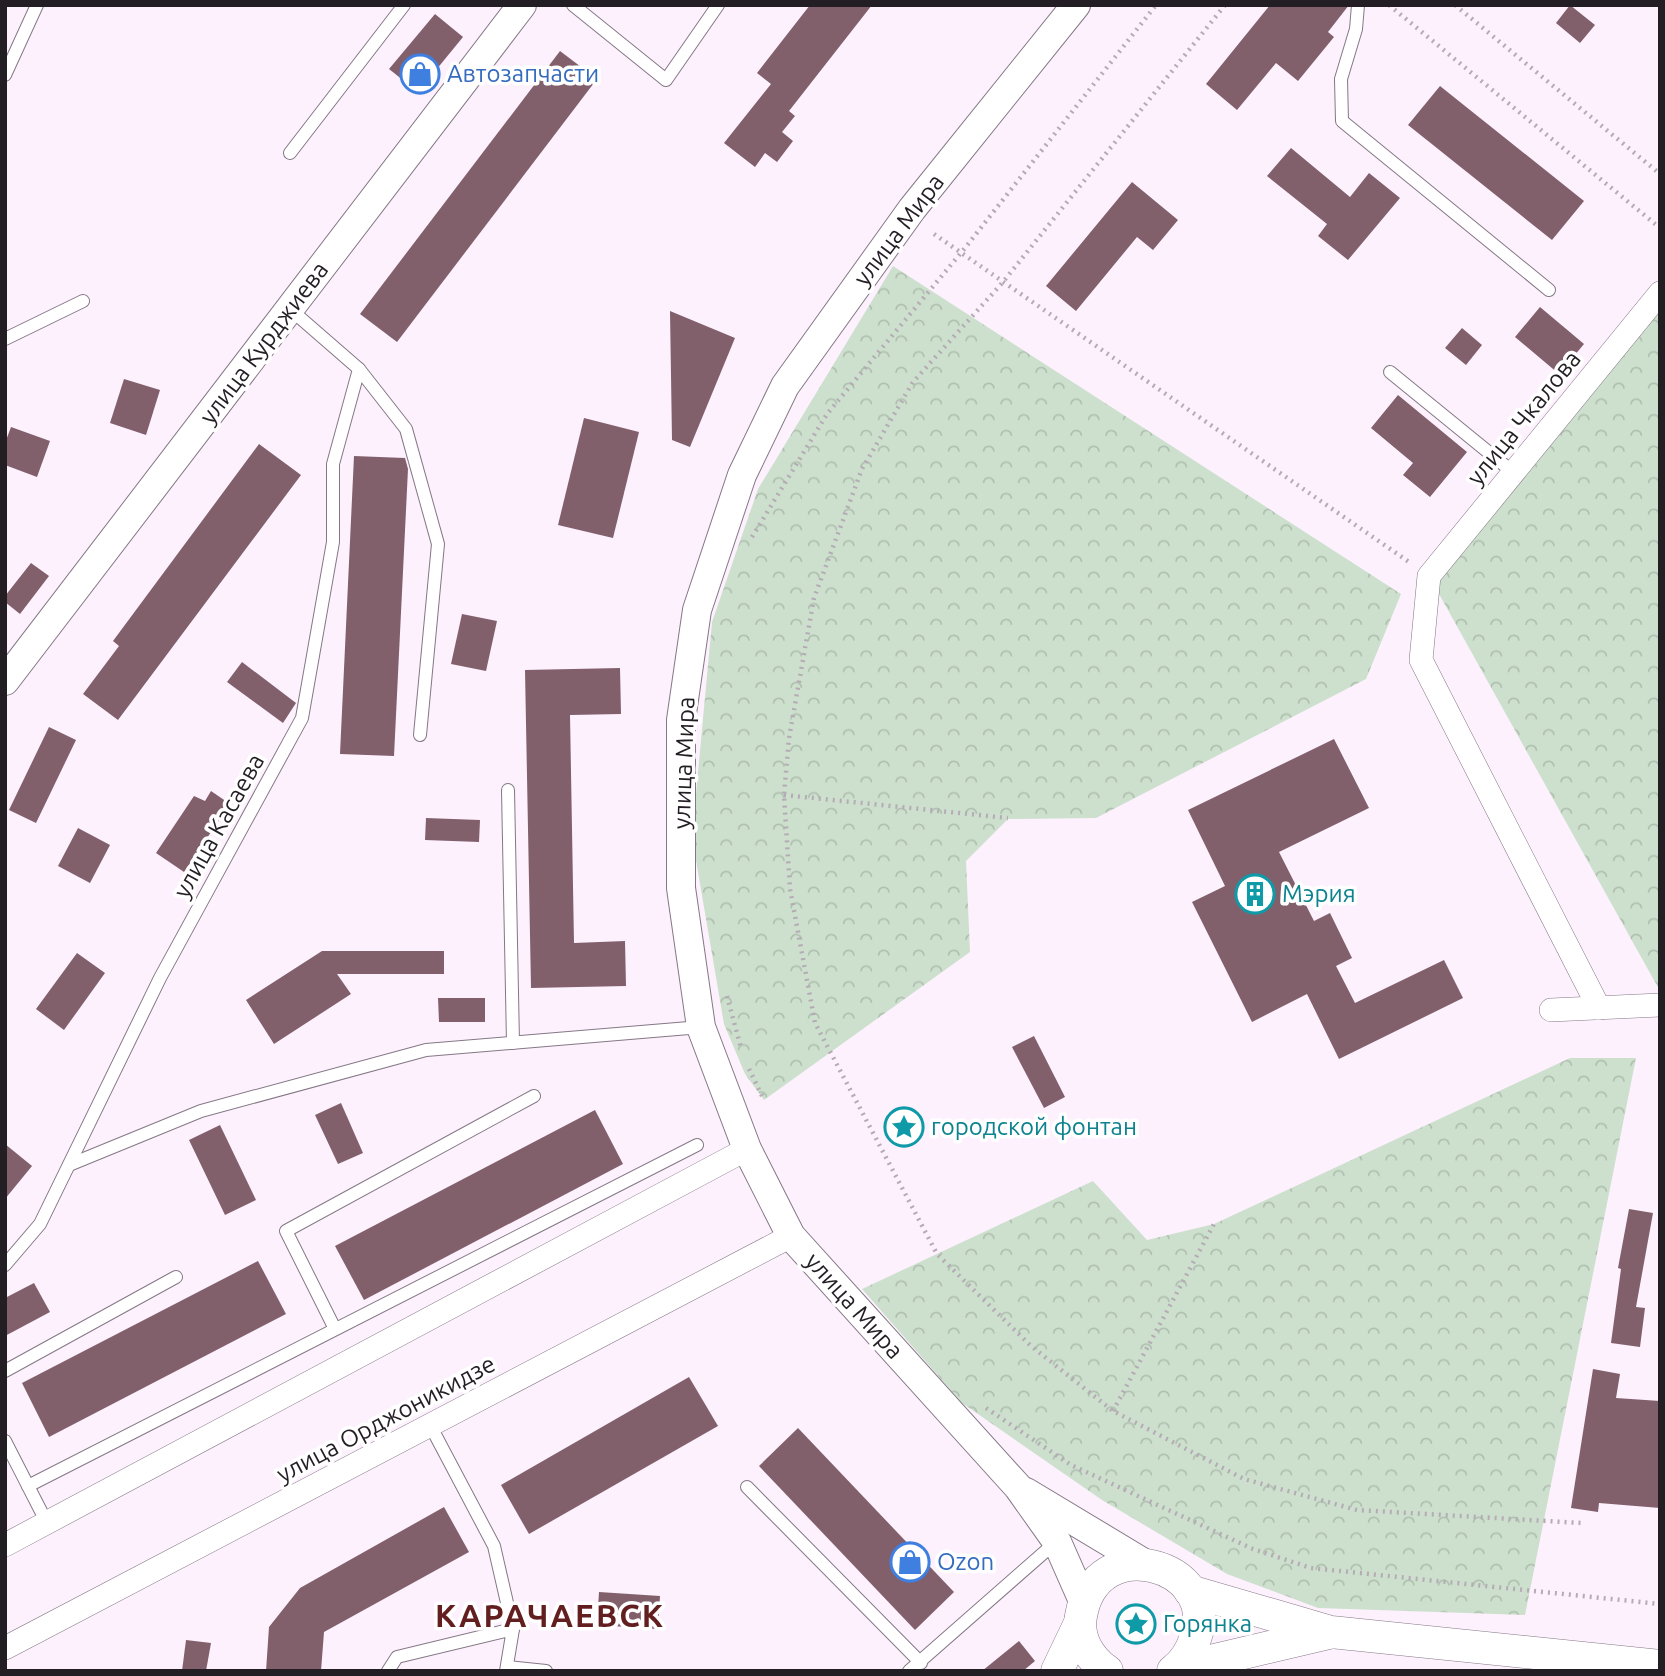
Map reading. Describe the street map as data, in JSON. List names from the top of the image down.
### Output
{
  "streets": {
    "street": [
      "улица Мира",
      "улица Курджиева",
      "улица Чкалова",
      "улица Орджоникидзе"
    ],
    "lane": ["улица Касаева"]
  },
  "crossings": [
    ["улица Мира", "улица Орджоникидзе"]
  ],
  "districts": ["КАРАЧАЕВСК"],
  "places": {
    "shop": ["Автозапчасти", "Ozon"],
    "building": ["Мэрия"],
    "place": ["городской фонтан", "Горянка"]
  }
}
